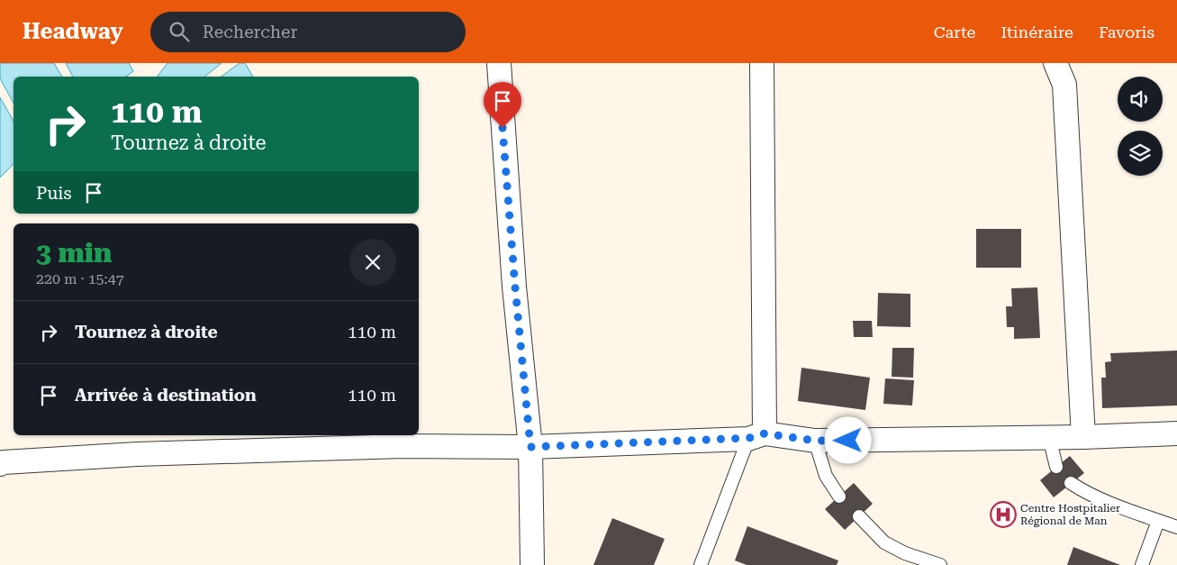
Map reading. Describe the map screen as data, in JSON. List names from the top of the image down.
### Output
{
  "places": {
    "hospital": ["Centre Hostpitalier Régional de Man"]
  },
  "page": {
    "header": "Headway",
    "search": "Rechercher",
    "nav": ["Carte", "Itinéraire", "Favoris"],
    "turn": ["110 m", "Tournez à droite"],
    "then": "Puis",
    "heading": ["3 min", "220 m · 15:47"],
    "list": [
      {
        "name": "Tournez à droite",
        "value": "110 m"
      },
      {
        "name": "Arrivée à destination",
        "value": "110 m"
      }
    ]
  }
}
